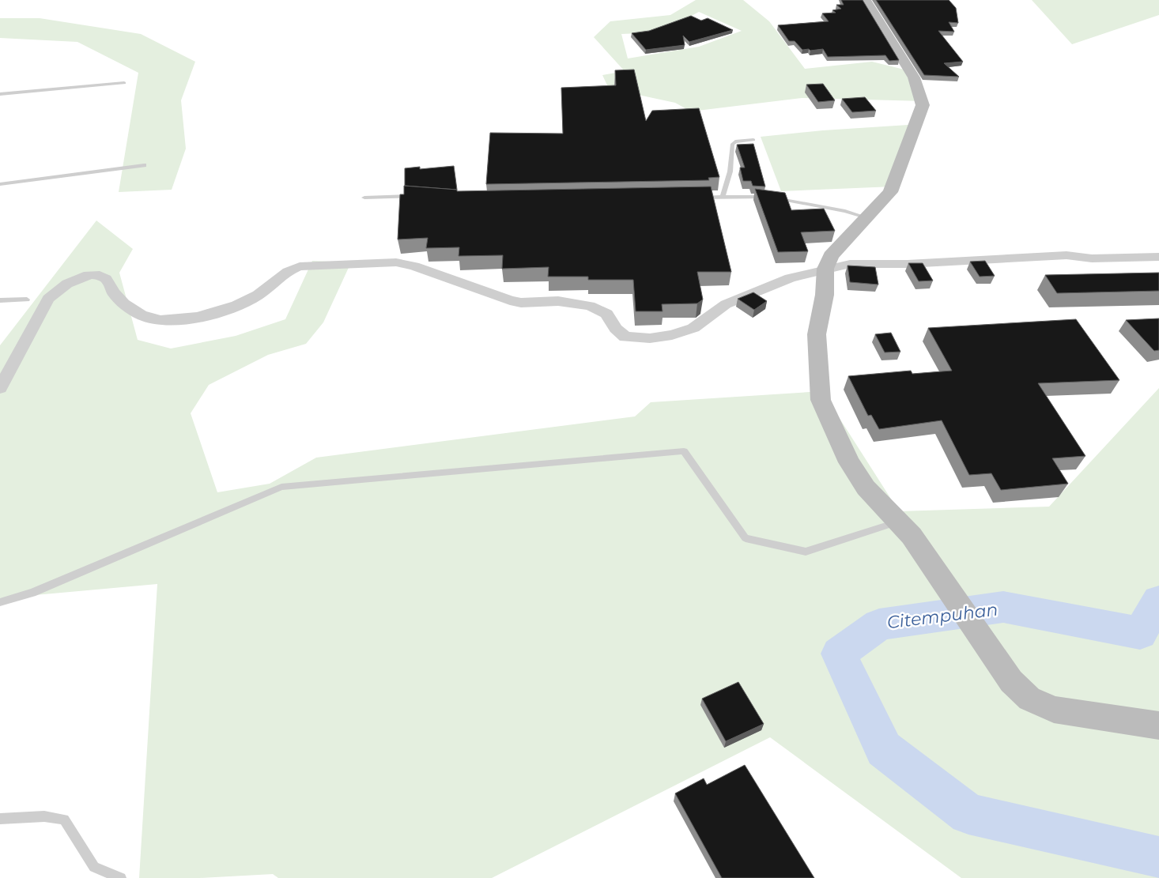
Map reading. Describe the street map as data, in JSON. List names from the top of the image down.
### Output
{
  "water": ["Citempuhan"]
}
